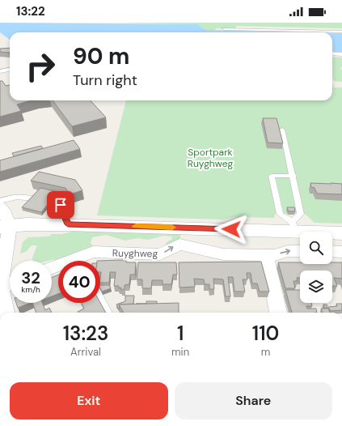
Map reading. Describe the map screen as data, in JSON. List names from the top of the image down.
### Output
{
  "streets": {
    "street": ["Ruyghweg"]
  },
  "parks": ["Sportpark Ruyghweg"],
  "page": {
    "status": "13:22",
    "turn": ["90 m", "Turn right"],
    "speed": "32 km/h",
    "limit": "40",
    "eta": [
      "13:23",
      "Arrival",
      "1",
      "min",
      "110",
      "m"
    ],
    "buttons": ["Exit", "Share"]
  }
}
